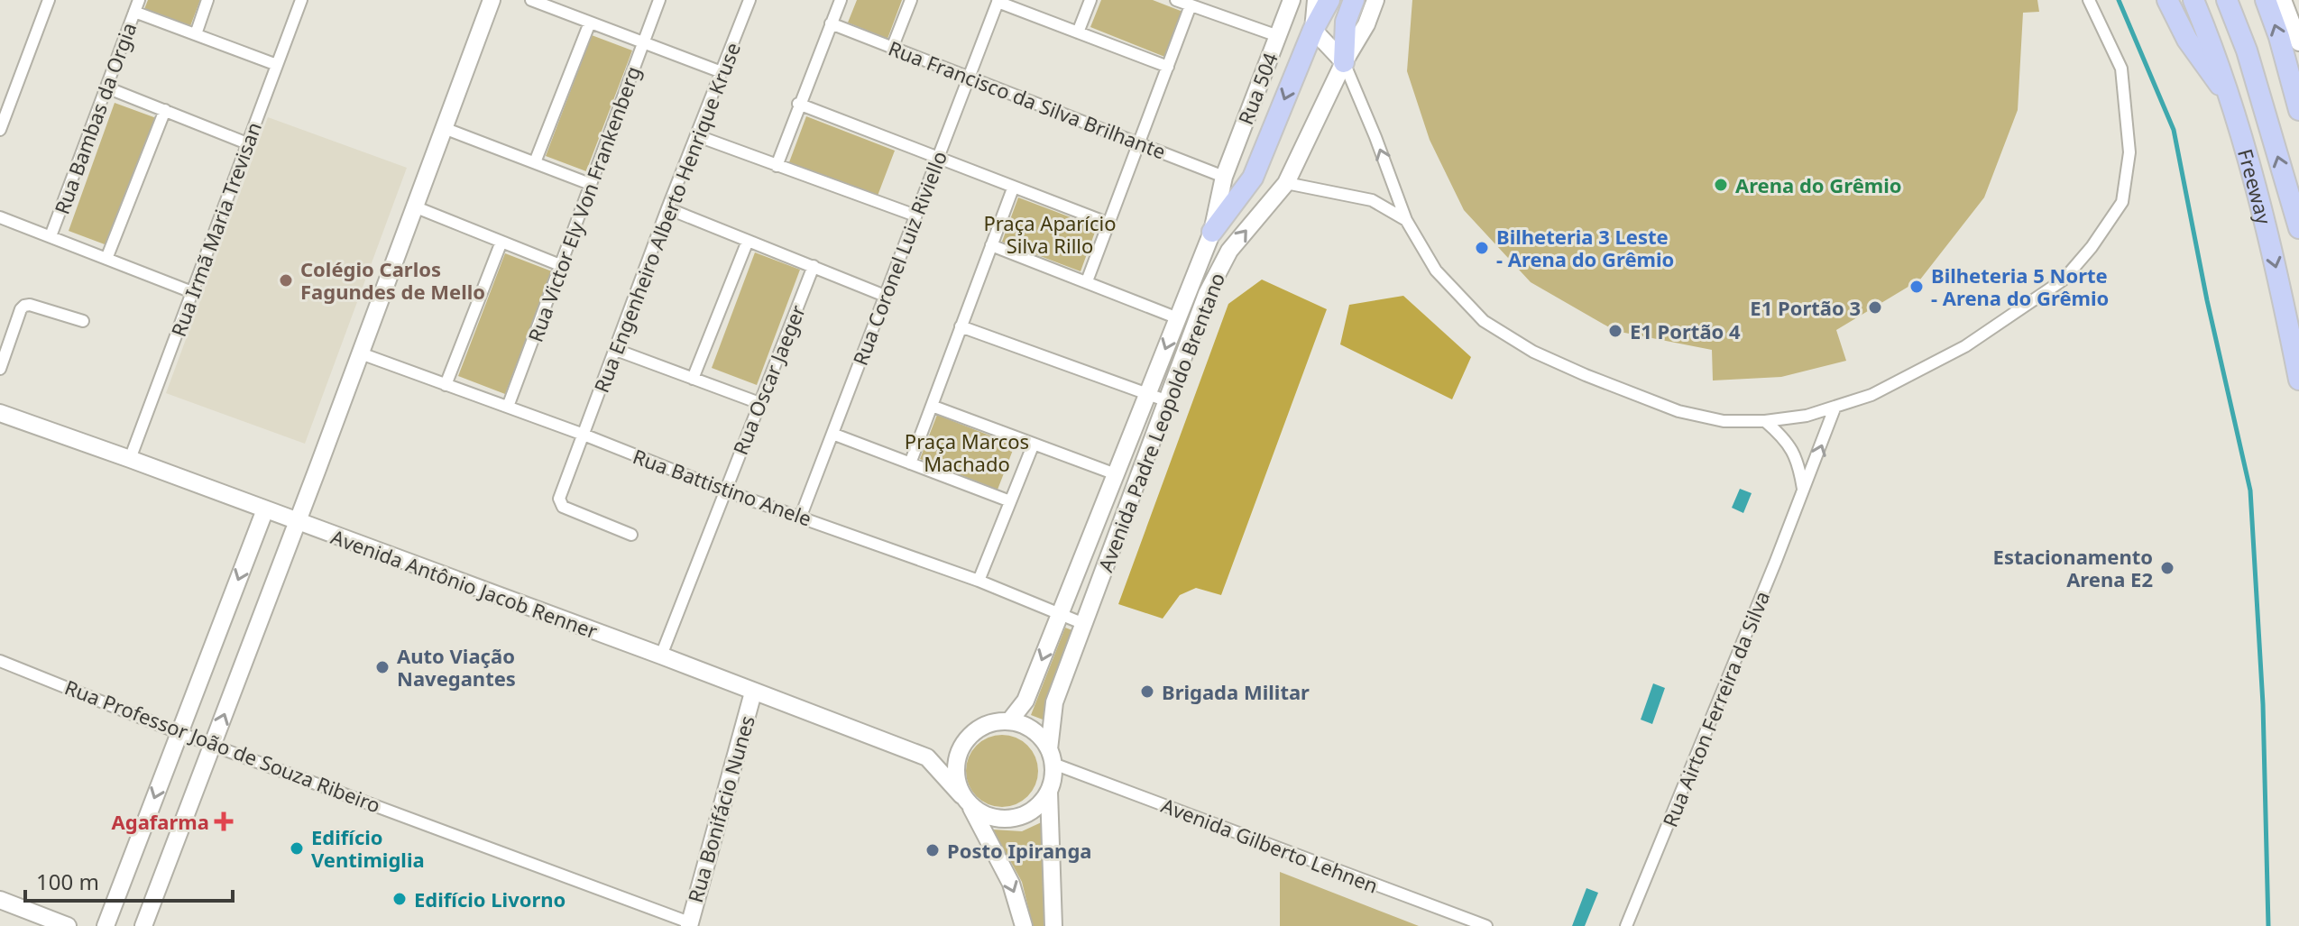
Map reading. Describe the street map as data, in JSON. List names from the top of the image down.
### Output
{
  "streets": {
    "highway": ["Freeway"],
    "main road": [
      "Rua 504",
      "Avenida Padre Leopoldo Brentano",
      "Avenida Antônio Jacob Renner",
      "Rua Bonifácio Nunes"
    ],
    "street": [
      "Rua Francisco da Silva Brilhante",
      "Rua Bambas da Orgia",
      "Rua Victor Ely Von Frankenberg",
      "Rua Engenheiro Alberto Henrique Kruse",
      "Rua Irmã Maria Trevisan",
      "Rua Coronel Luiz Riviello",
      "Rua Oscar Jaeger",
      "Rua Battistino Anele",
      "Rua Airton Ferreira da Silva",
      "Rua Professor João de Souza Ribeiro",
      "Avenida Gilberto Lehnen"
    ]
  },
  "crossings": [
    ["Rua 504", "Rua Francisco da Silva Brilhante"],
    ["Rua 504", "Avenida Padre Leopoldo Brentano"],
    ["Rua Francisco da Silva Brilhante", "Rua Coronel Luiz Riviello"],
    ["Rua Francisco da Silva Brilhante", "Avenida Padre Leopoldo Brentano"],
    ["Rua Victor Ely Von Frankenberg", "Rua Battistino Anele"],
    ["Rua Engenheiro Alberto Henrique Kruse", "Rua Battistino Anele"],
    ["Rua Irmã Maria Trevisan", "Avenida Antônio Jacob Renner"],
    ["Rua Coronel Luiz Riviello", "Rua Battistino Anele"],
    ["Rua Oscar Jaeger", "Rua Battistino Anele"],
    ["Rua Oscar Jaeger", "Avenida Antônio Jacob Renner"],
    ["Avenida Padre Leopoldo Brentano", "Rua Battistino Anele"],
    ["Avenida Padre Leopoldo Brentano", "Avenida Antônio Jacob Renner"],
    ["Avenida Padre Leopoldo Brentano", "Avenida Gilberto Lehnen"],
    ["Avenida Antônio Jacob Renner", "Rua Bonifácio Nunes"],
    ["Avenida Antônio Jacob Renner", "Avenida Gilberto Lehnen"],
    ["Rua Professor João de Souza Ribeiro", "Rua Bonifácio Nunes"]
  ],
  "parks": ["Praça Aparício Silva Rillo", "Praça Marcos Machado"],
  "places": {
    "other": [
      "Arena do Grêmio",
      "Bilheteria 3 Leste - Arena do Grêmio",
      "Colégio Carlos Fagundes de Mello",
      "Bilheteria 5 Norte - Arena do Grêmio",
      "E1 Portão 3",
      "E1 Portão 4",
      "Estacionamento Arena E2",
      "Auto Viação Navegantes",
      "Brigada Militar",
      "Edifício Ventimiglia",
      "Posto Ipiranga",
      "Edifício Livorno"
    ],
    "health": ["Agafarma"]
  },
  "scale_bar": "100 m"
}
